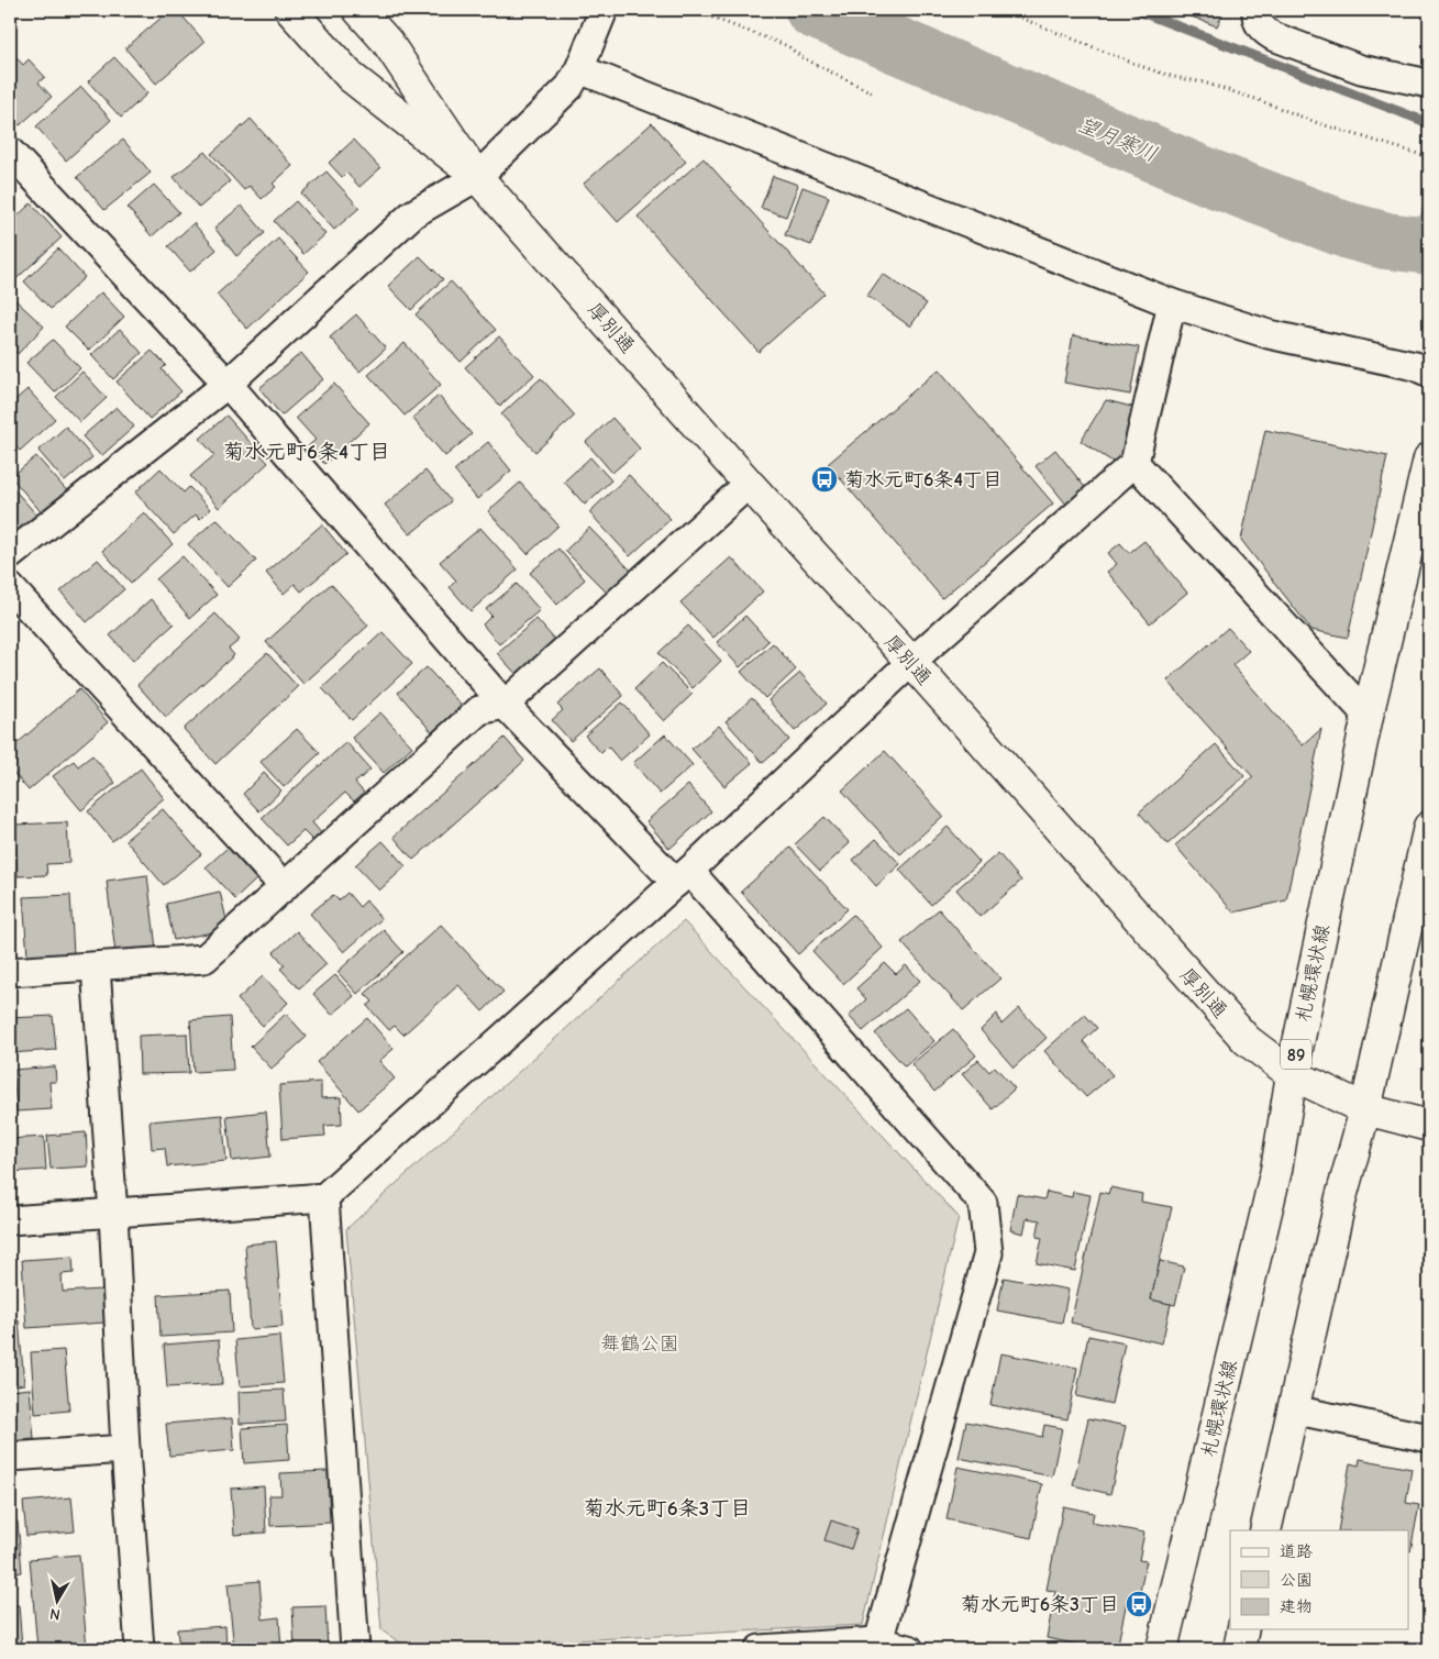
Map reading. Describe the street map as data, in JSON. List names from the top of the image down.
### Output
{
  "streets": {
    "main road": ["厚別通", "札幌環状線", "89"]
  },
  "crossings": [
    ["厚別通", "札幌環状線"]
  ],
  "districts": ["菊水元町6条4丁目", "菊水元町6条3丁目"],
  "water": ["望月寒川"],
  "parks": ["舞鶴公園"],
  "places": {
    "bus stop": ["菊水元町6条4丁目", "菊水元町6条3丁目"]
  },
  "legend": ["道路", "公園", "建物"],
  "north": "bottom"
}
